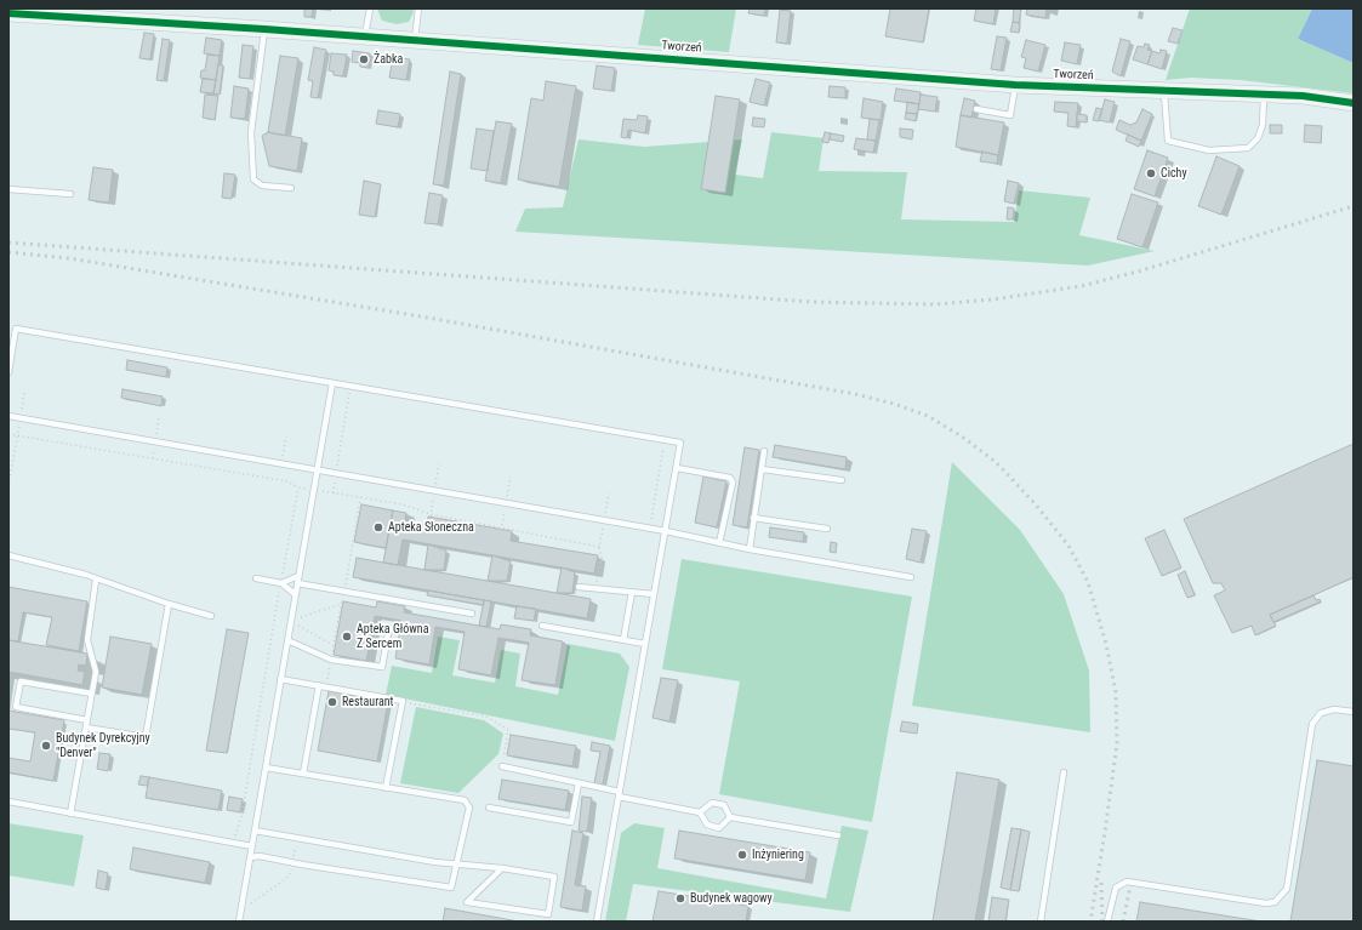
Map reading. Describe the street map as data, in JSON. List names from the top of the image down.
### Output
{
  "streets": {
    "street": ["Tworzeń"]
  },
  "places": [
    "Żabka",
    "Cichy",
    "Apteka Słoneczna",
    "Apteka Główna Z Sercem",
    "Restaurant",
    "Budynek Dyrekcyjny \"Denver\"",
    "Inżyniering",
    "Budynek wagowy"
  ]
}
